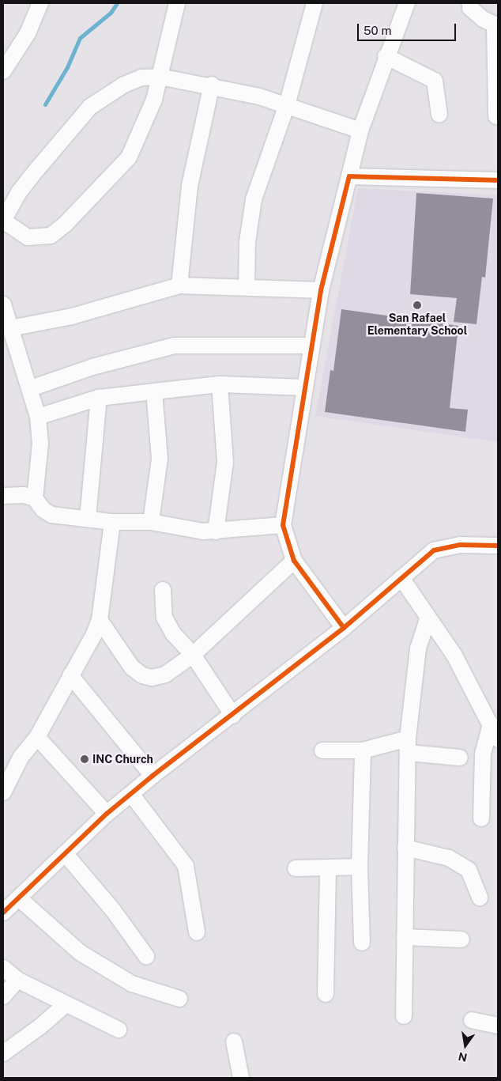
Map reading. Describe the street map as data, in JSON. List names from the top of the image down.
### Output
{
  "places": ["San Rafael Elementary School", "INC Church"],
  "scale_bar": "50 m",
  "north": "bottom"
}
